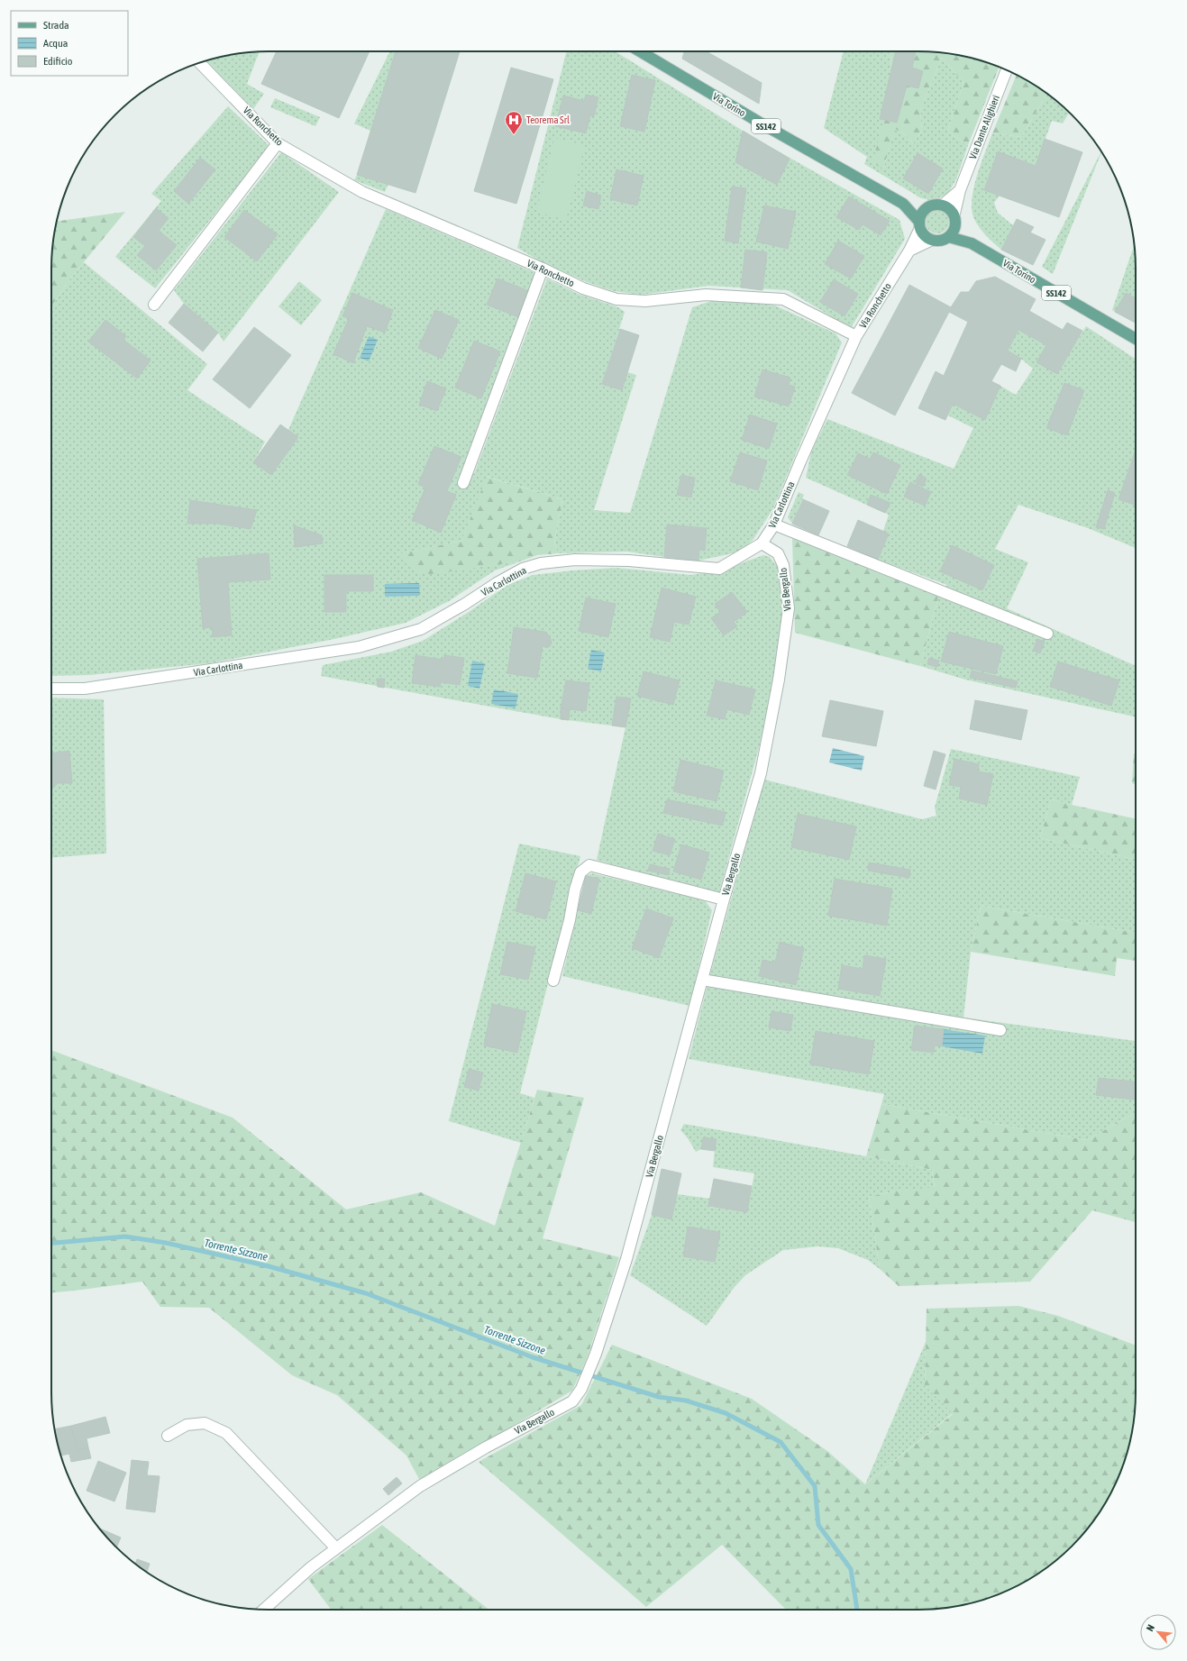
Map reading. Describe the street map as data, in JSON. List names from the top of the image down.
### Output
{
  "streets": {
    "main road": ["Via Torino", "SS142"],
    "street": [
      "Via Ronchetto",
      "Via Dante Alighieri",
      "Via Carlottina",
      "Via Bergallo"
    ]
  },
  "crossings": [
    ["Via Torino", "Via Ronchetto"],
    ["Via Torino", "Via Dante Alighieri"],
    ["Via Ronchetto", "Via Dante Alighieri"],
    ["Via Ronchetto", "Via Carlottina"],
    ["Via Carlottina", "Via Bergallo"]
  ],
  "water": ["Torrente Sizzone"],
  "places": {
    "hospital": ["Teorema Srl"]
  },
  "legend": ["Strada", "Acqua", "Edificio"],
  "north": "top left"
}
